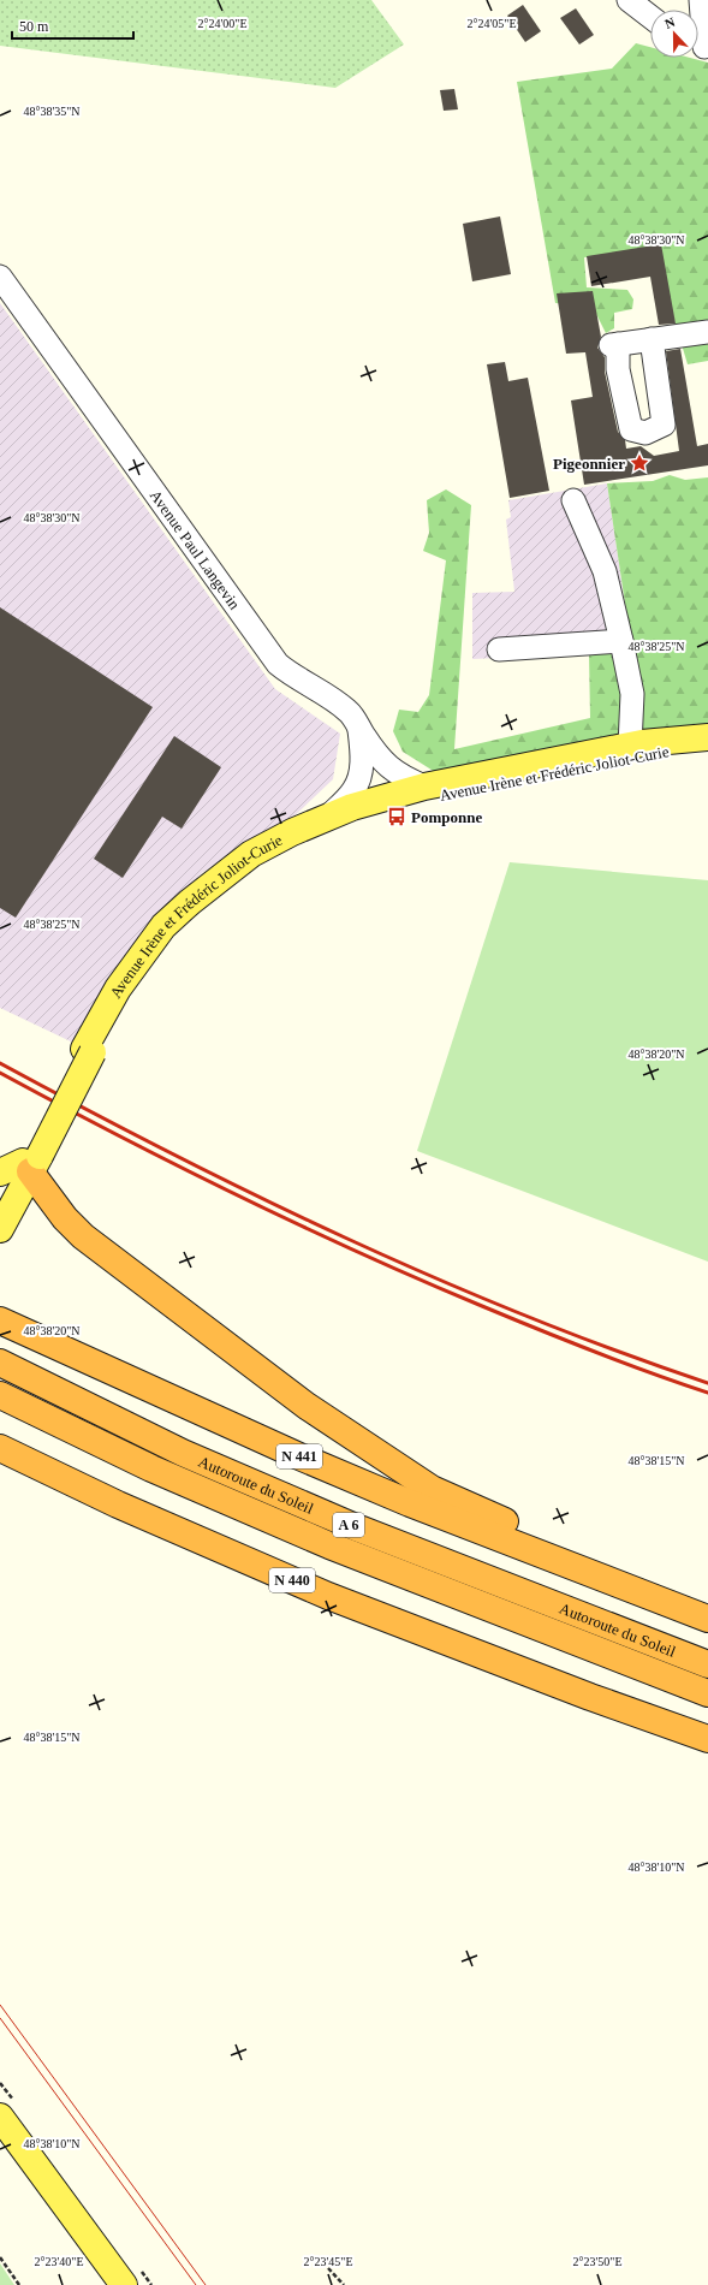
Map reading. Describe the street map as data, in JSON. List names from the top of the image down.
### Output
{
  "streets": {
    "highway": [
      "N 441",
      "Autoroute du Soleil",
      "A 6",
      "N 440"
    ],
    "main road": ["Avenue Irène et Frédéric Joliot-Curie"],
    "street": ["Avenue Paul Langevin"]
  },
  "crossings": [
    ["Avenue Paul Langevin", "Avenue Irène et Frédéric Joliot-Curie"]
  ],
  "places": {
    "place": ["Pigeonnier"],
    "bus stop": ["Pomponne"]
  },
  "scale_bar": "50 m",
  "north": "top",
  "coordinates": [
    "2°24'00\"E",
    "2°24'05\"E",
    "48°38'35\"N",
    "48°38'30\"N",
    "48°38'25\"N",
    "48°38'20\"N",
    "48°38'15\"N",
    "48°38'10\"N",
    "2°23'40\"E",
    "2°23'45\"E",
    "2°23'50\"E"
  ]
}
